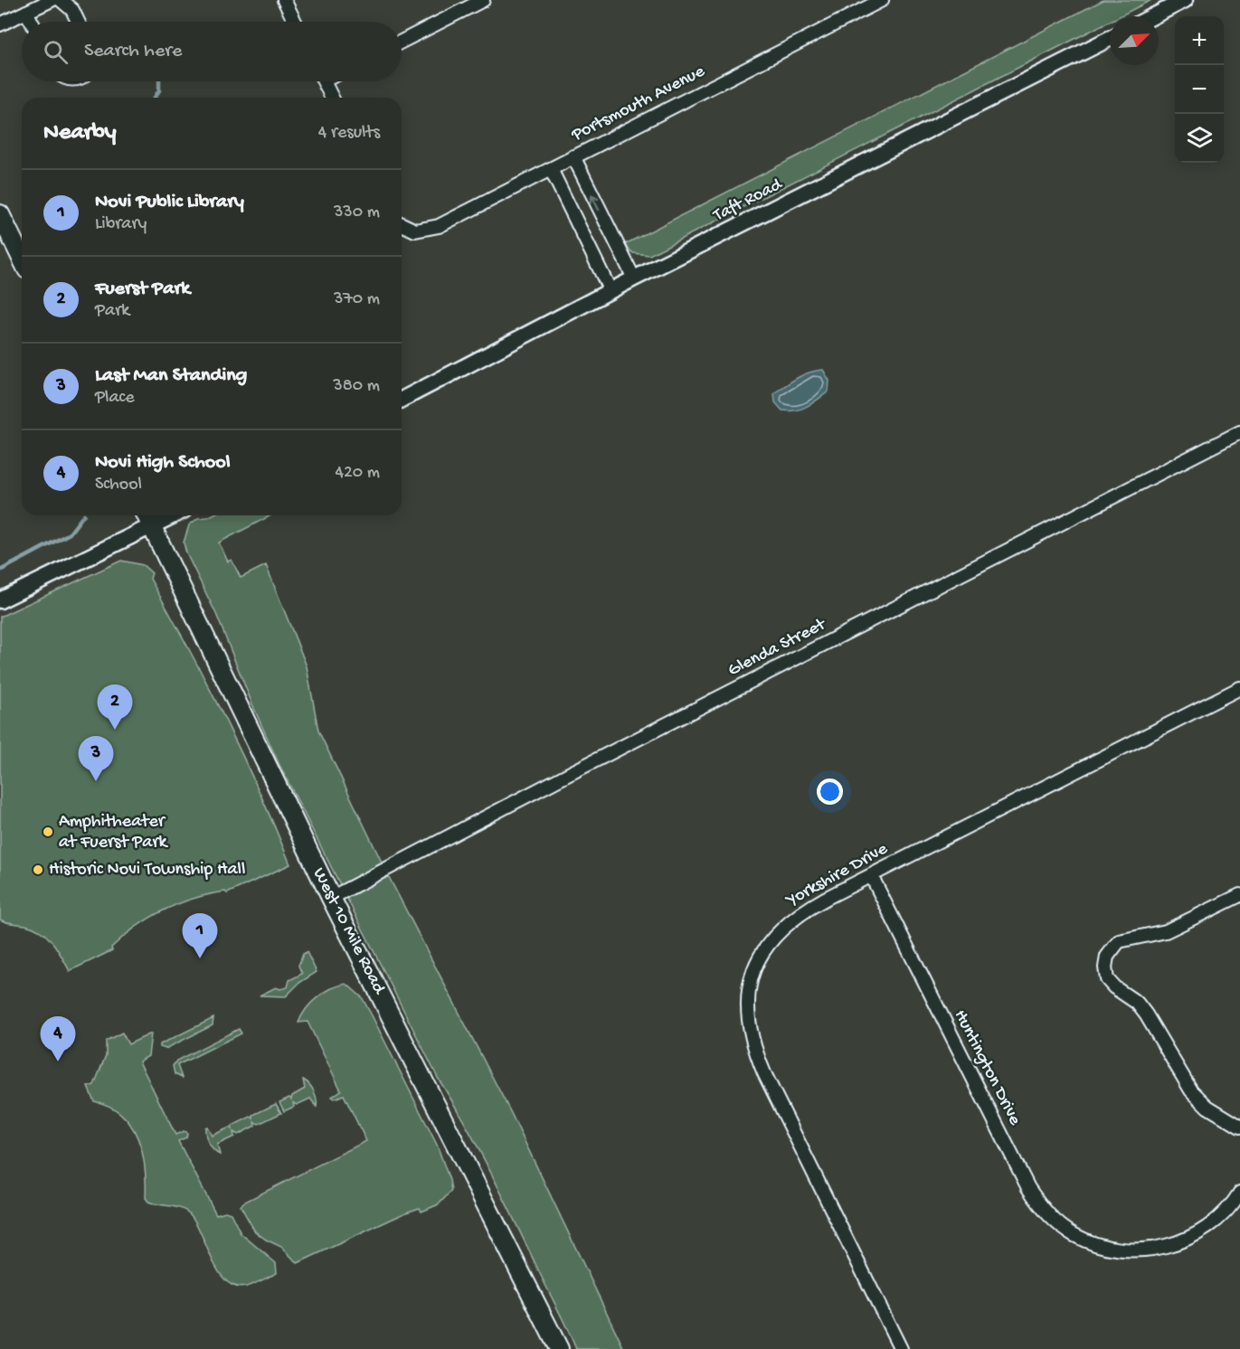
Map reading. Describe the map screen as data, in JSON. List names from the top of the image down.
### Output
{
  "streets": {
    "main road": ["West 10 Mile Road"],
    "street": [
      "Portsmouth Avenue",
      "Taft Road",
      "Glenda Street",
      "Yorkshire Drive",
      "Huntington Drive"
    ]
  },
  "crossings": [
    ["Glenda Street", "West 10 Mile Road"],
    ["Yorkshire Drive", "Huntington Drive"]
  ],
  "places": ["Amphitheater at Fuerst Park", "Historic Novi Township Hall"],
  "north": "top right",
  "page": {
    "map_buttons": ["+", "−"],
    "search": "Search here",
    "heading": ["Nearby", "4 results"],
    "list": [
      {
        "mark": "1",
        "name": "Novi Public Library",
        "note": "Library",
        "value": "330 m"
      },
      {
        "mark": "2",
        "name": "Fuerst Park",
        "note": "Park",
        "value": "370 m"
      },
      {
        "mark": "3",
        "name": "Last Man Standing",
        "note": "Place",
        "value": "380 m"
      },
      {
        "mark": "4",
        "name": "Novi High School",
        "note": "School",
        "value": "420 m"
      }
    ],
    "pins": [
      "2",
      "3",
      "1",
      "4"
    ]
  }
}
